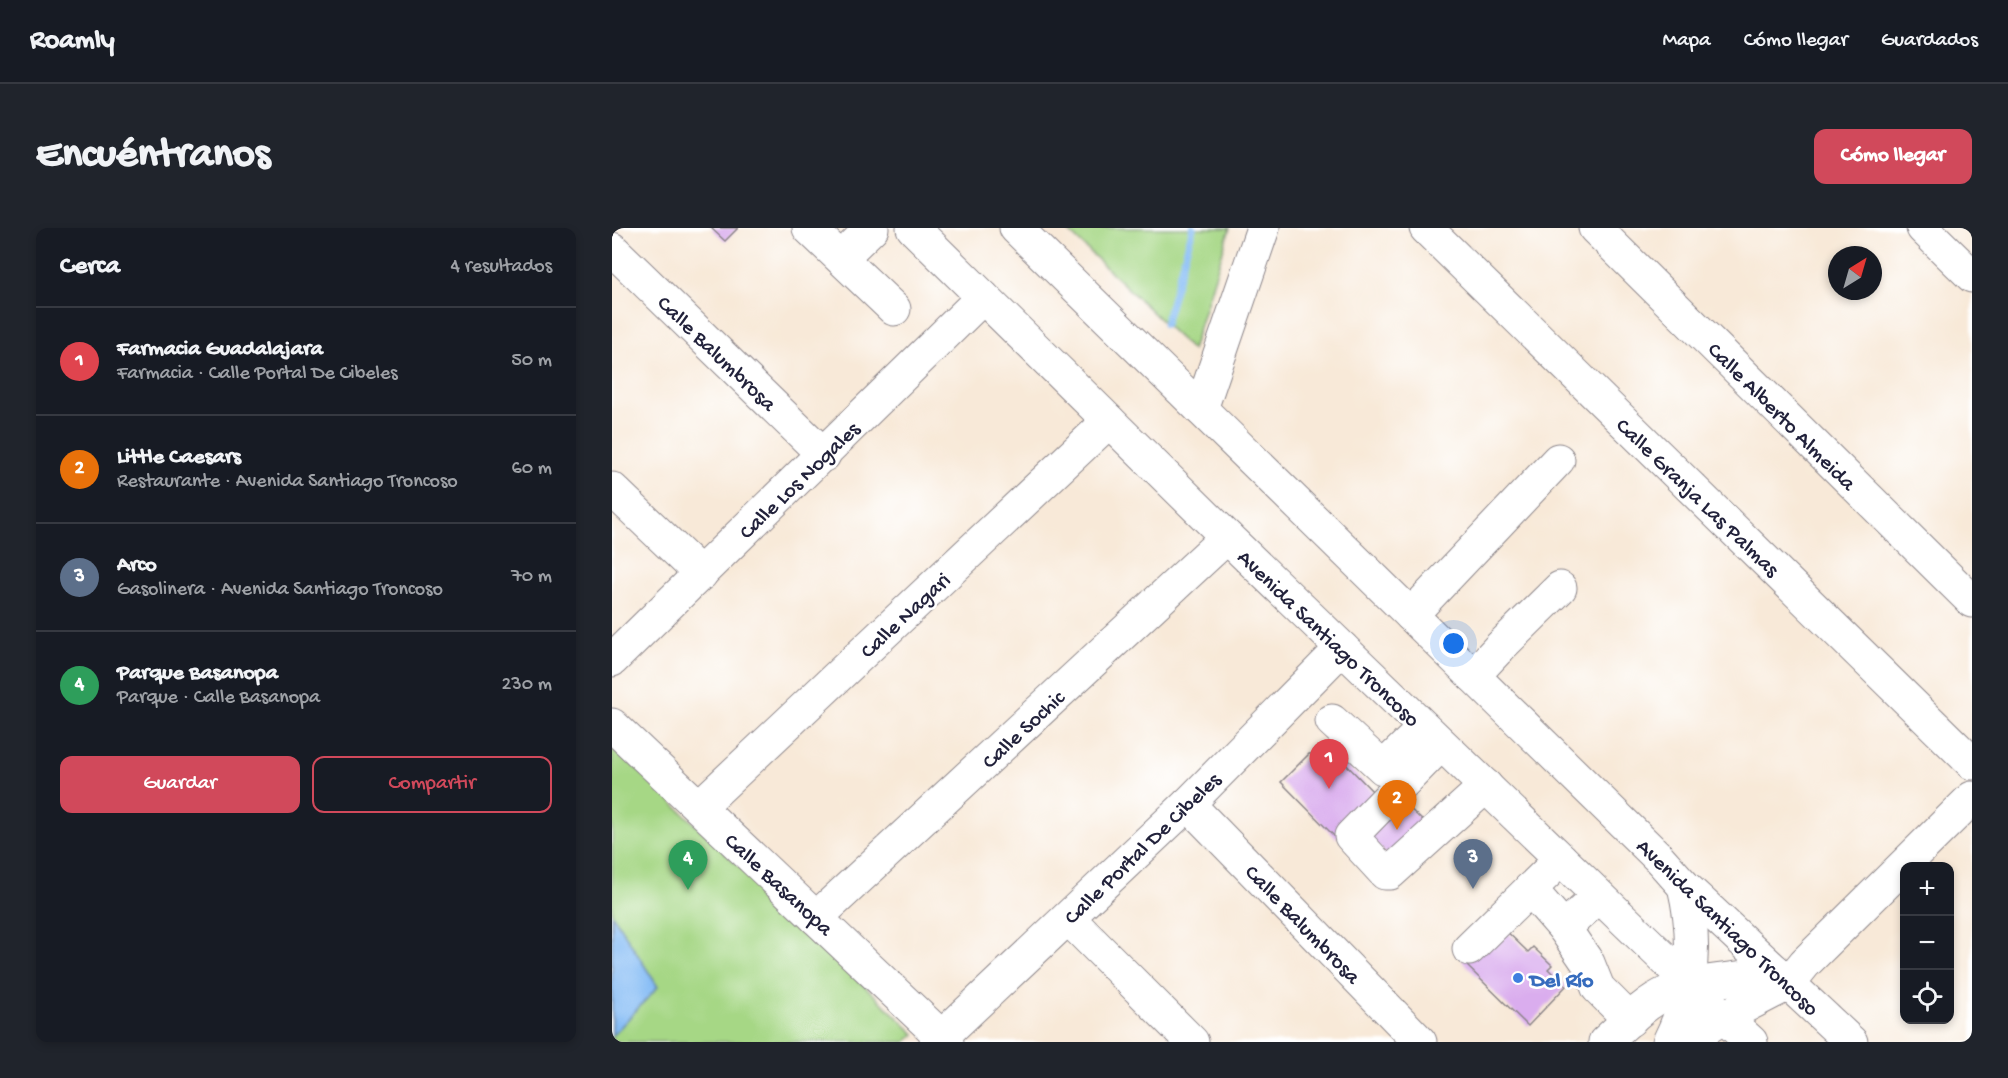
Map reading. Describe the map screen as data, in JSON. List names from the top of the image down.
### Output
{
  "streets": {
    "street": [
      "Calle Balumbrosa",
      "Calle Alberto Almeida",
      "Calle Los Nogales",
      "Calle Granja Las Palmas",
      "Calle Nagari",
      "Avenida Santiago Troncoso",
      "Calle Sochic",
      "Calle Portal De Cibeles",
      "Calle Basanopa"
    ]
  },
  "crossings": [
    ["Calle Balumbrosa", "Calle Los Nogales"],
    ["Calle Balumbrosa", "Calle Portal De Cibeles"],
    ["Calle Los Nogales", "Avenida Santiago Troncoso"],
    ["Calle Nagari", "Avenida Santiago Troncoso"],
    ["Calle Nagari", "Calle Basanopa"],
    ["Avenida Santiago Troncoso", "Calle Sochic"],
    ["Avenida Santiago Troncoso", "Calle Portal De Cibeles"],
    ["Calle Sochic", "Calle Basanopa"],
    ["Calle Portal De Cibeles", "Calle Basanopa"]
  ],
  "places": ["Del Río"],
  "north": "top right",
  "page": {
    "header": "Roamly",
    "nav": ["Mapa", "Cómo llegar", "Guardados"],
    "buttons": [
      "Cómo llegar",
      ["Guardar", "Compartir"]
    ],
    "title": "Encuéntranos",
    "heading": ["Cerca", "4 resultados"],
    "list": [
      {
        "mark": "1",
        "name": "Farmacia Guadalajara",
        "note": "Farmacia · Calle Portal De Cibeles",
        "value": "50 m"
      },
      {
        "mark": "2",
        "name": "Little Caesars",
        "note": "Restaurante · Avenida Santiago Troncoso",
        "value": "60 m"
      },
      {
        "mark": "3",
        "name": "Arco",
        "note": "Gasolinera · Avenida Santiago Troncoso",
        "value": "70 m"
      },
      {
        "mark": "4",
        "name": "Parque Basanopa",
        "note": "Parque · Calle Basanopa",
        "value": "230 m"
      }
    ],
    "pins": [
      "1",
      "2",
      "3",
      "4"
    ],
    "map_buttons": ["+", "−"]
  }
}
